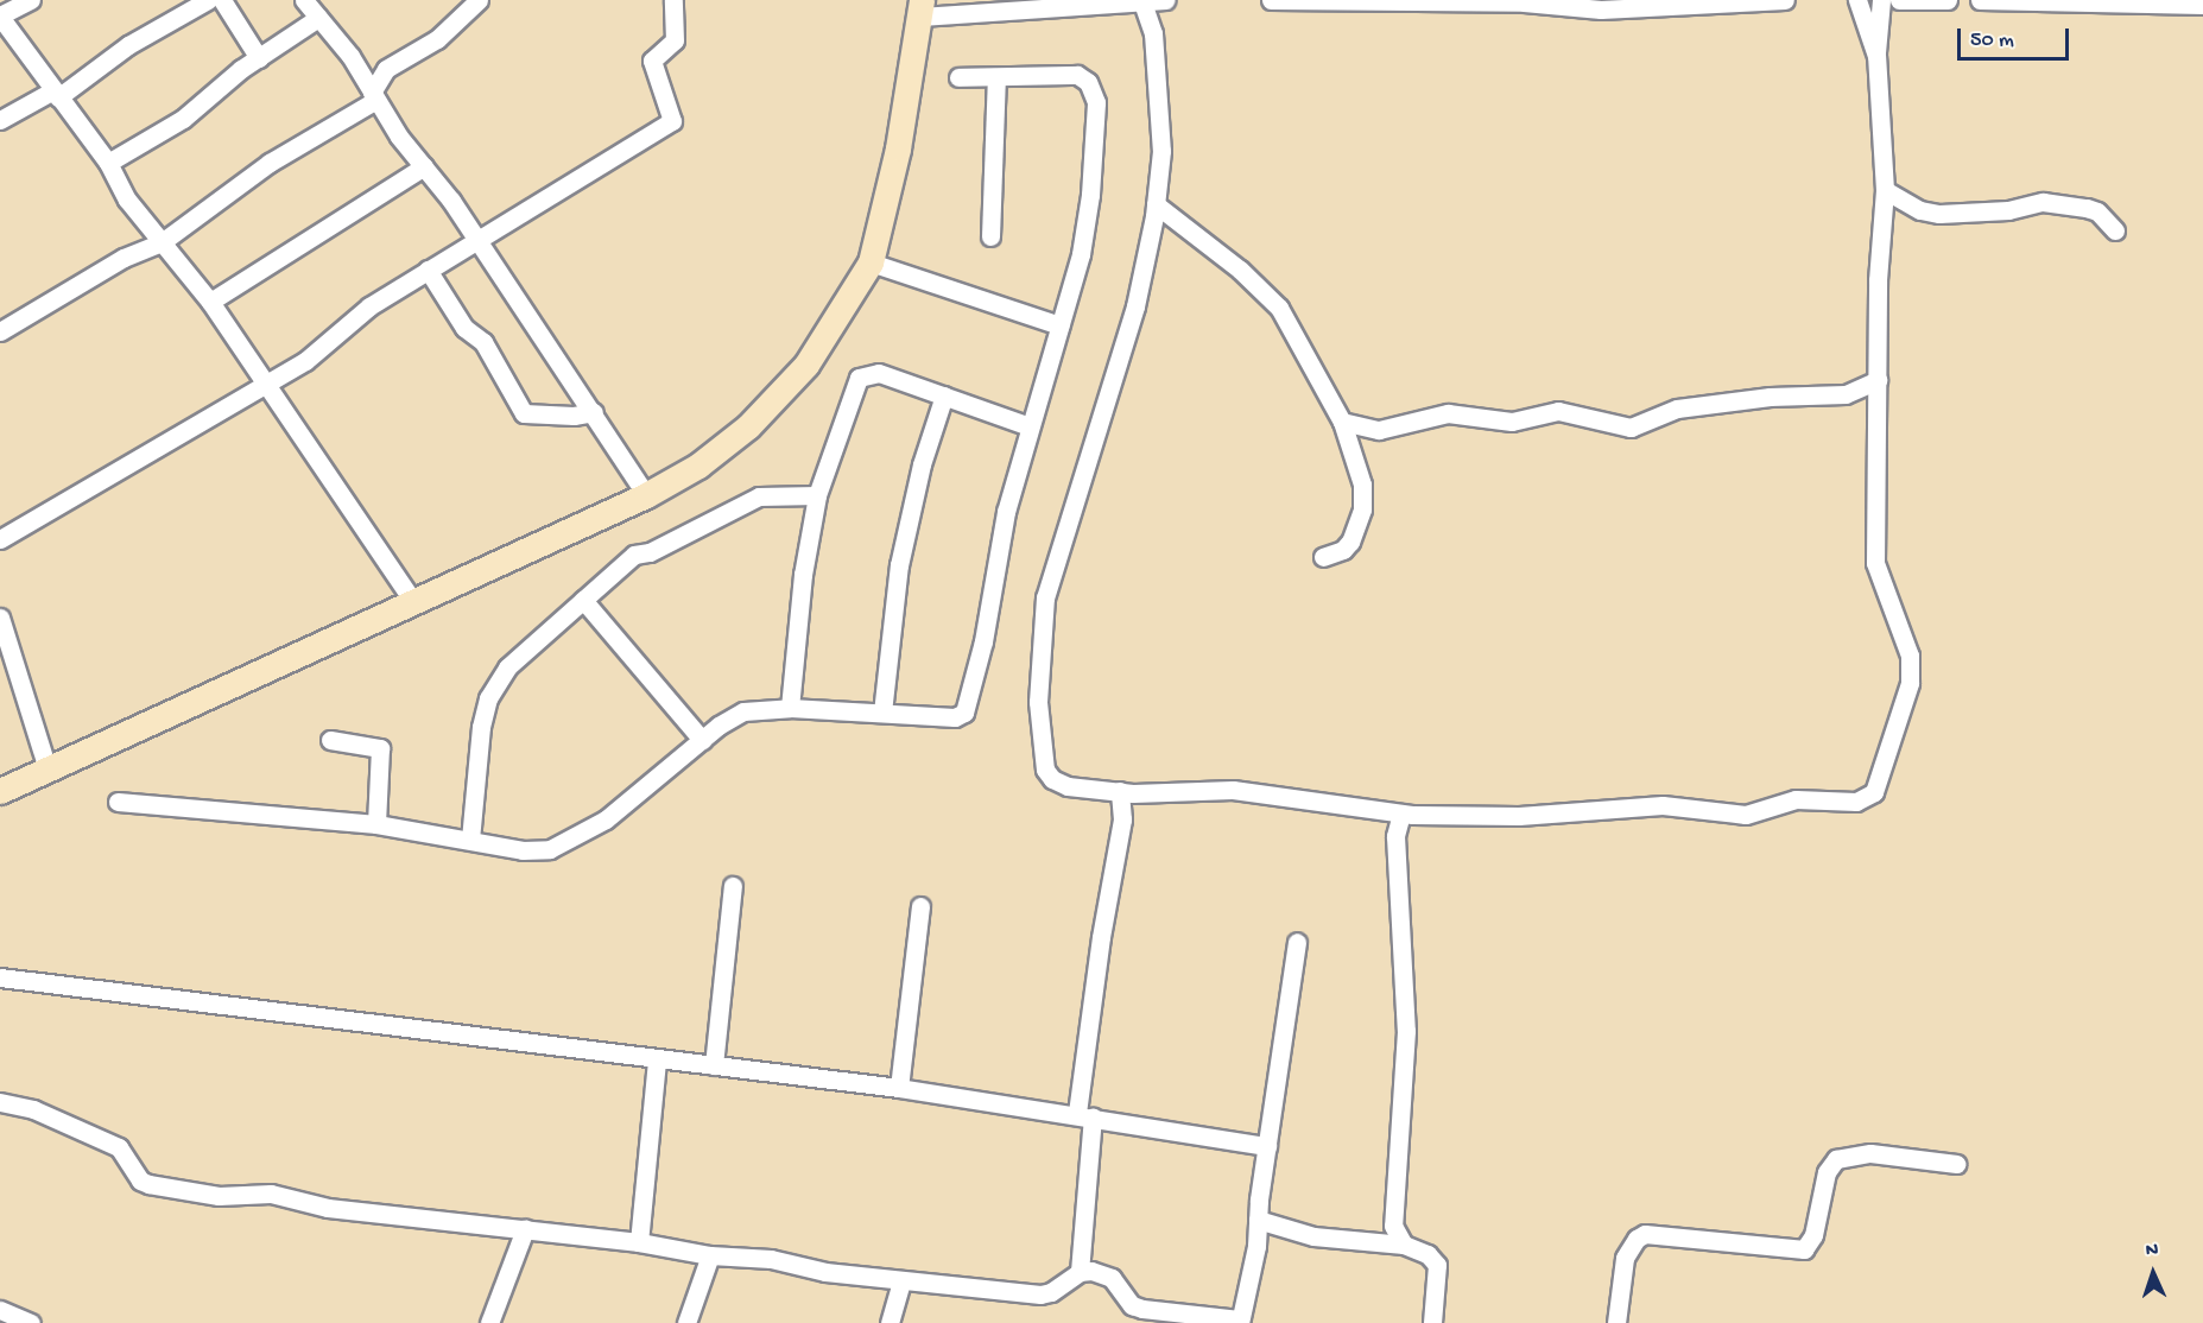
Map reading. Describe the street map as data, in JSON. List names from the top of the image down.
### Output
{
  "scale_bar": "50 m",
  "north": "top"
}
